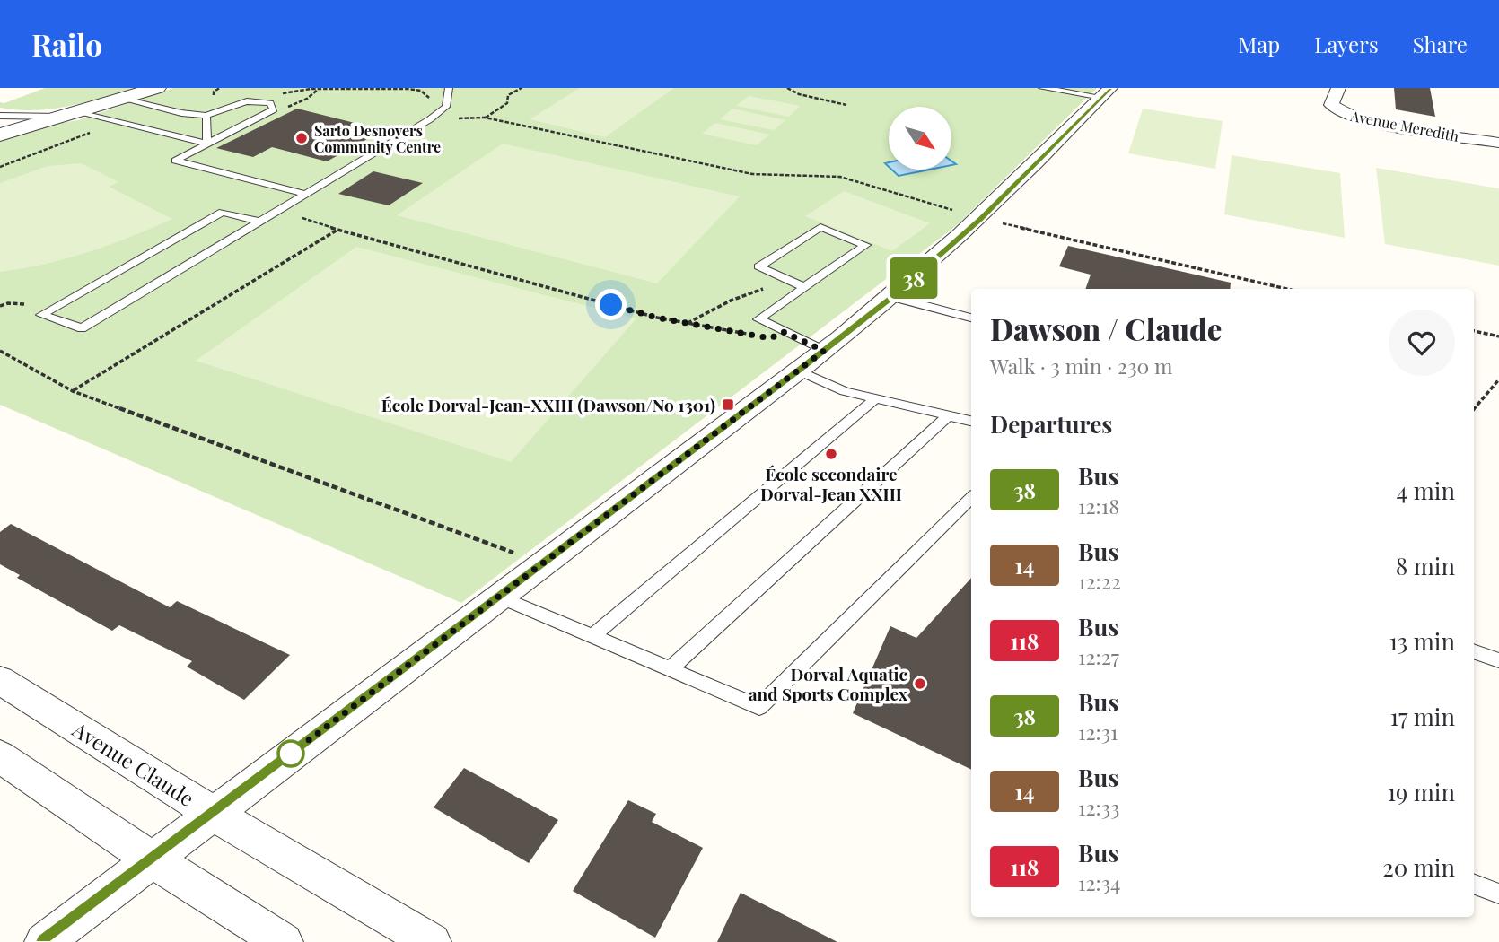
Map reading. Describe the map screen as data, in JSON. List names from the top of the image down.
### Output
{
  "streets": {
    "street": ["Avenue Meredith", "Avenue Claude"]
  },
  "places": {
    "other": ["Sarto Desnoyers Community Centre", "École secondaire Dorval-Jean XXIII", "Dorval Aquatic and Sports Complex"],
    "transit": ["École Dorval-Jean-XXIII (Dawson/No 1301)"]
  },
  "lines": ["bus line 38"],
  "north": "bottom right",
  "page": {
    "header": "Railo",
    "nav": ["Map", "Layers", "Share"],
    "on_map": "38",
    "heading": [
      ["Dawson / Claude", "Walk · 3 min · 230 m"],
      "Departures"
    ],
    "list": [
      {
        "mark": "38",
        "name": "Bus",
        "note": "12:18",
        "value": "4 min"
      },
      {
        "mark": "14",
        "name": "Bus",
        "note": "12:22",
        "value": "8 min"
      },
      {
        "mark": "118",
        "name": "Bus",
        "note": "12:27",
        "value": "13 min"
      },
      {
        "mark": "38",
        "name": "Bus",
        "note": "12:31",
        "value": "17 min"
      },
      {
        "mark": "14",
        "name": "Bus",
        "note": "12:33",
        "value": "19 min"
      },
      {
        "mark": "118",
        "name": "Bus",
        "note": "12:34",
        "value": "20 min"
      }
    ]
  }
}
